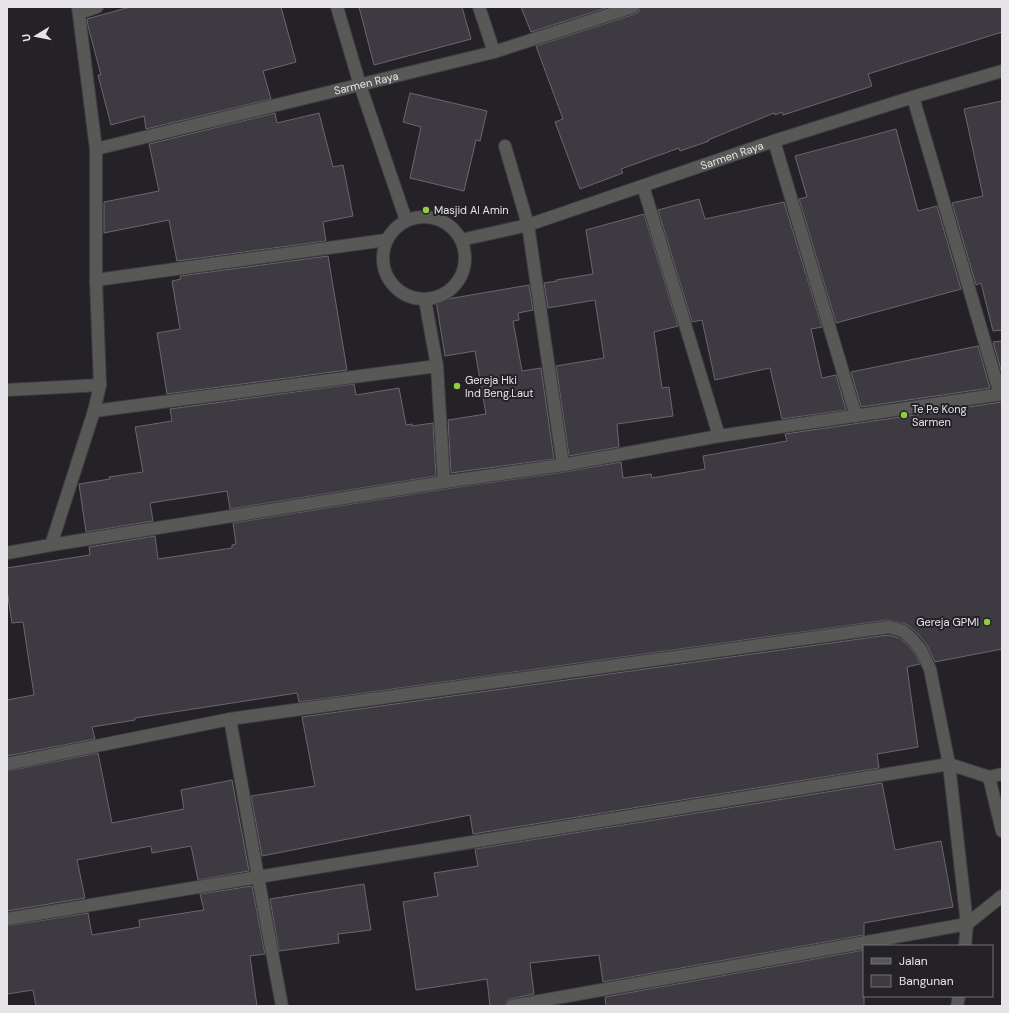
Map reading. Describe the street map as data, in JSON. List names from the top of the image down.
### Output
{
  "streets": {
    "street": ["Sarmen Raya"]
  },
  "places": [
    "Masjid Al Amin",
    "Gereja Hki Ind Beng.Laut",
    "Te Pe Kong Sarmen",
    "Gereja GPMI"
  ],
  "legend": ["Jalan", "Bangunan"],
  "north": "left"
}
